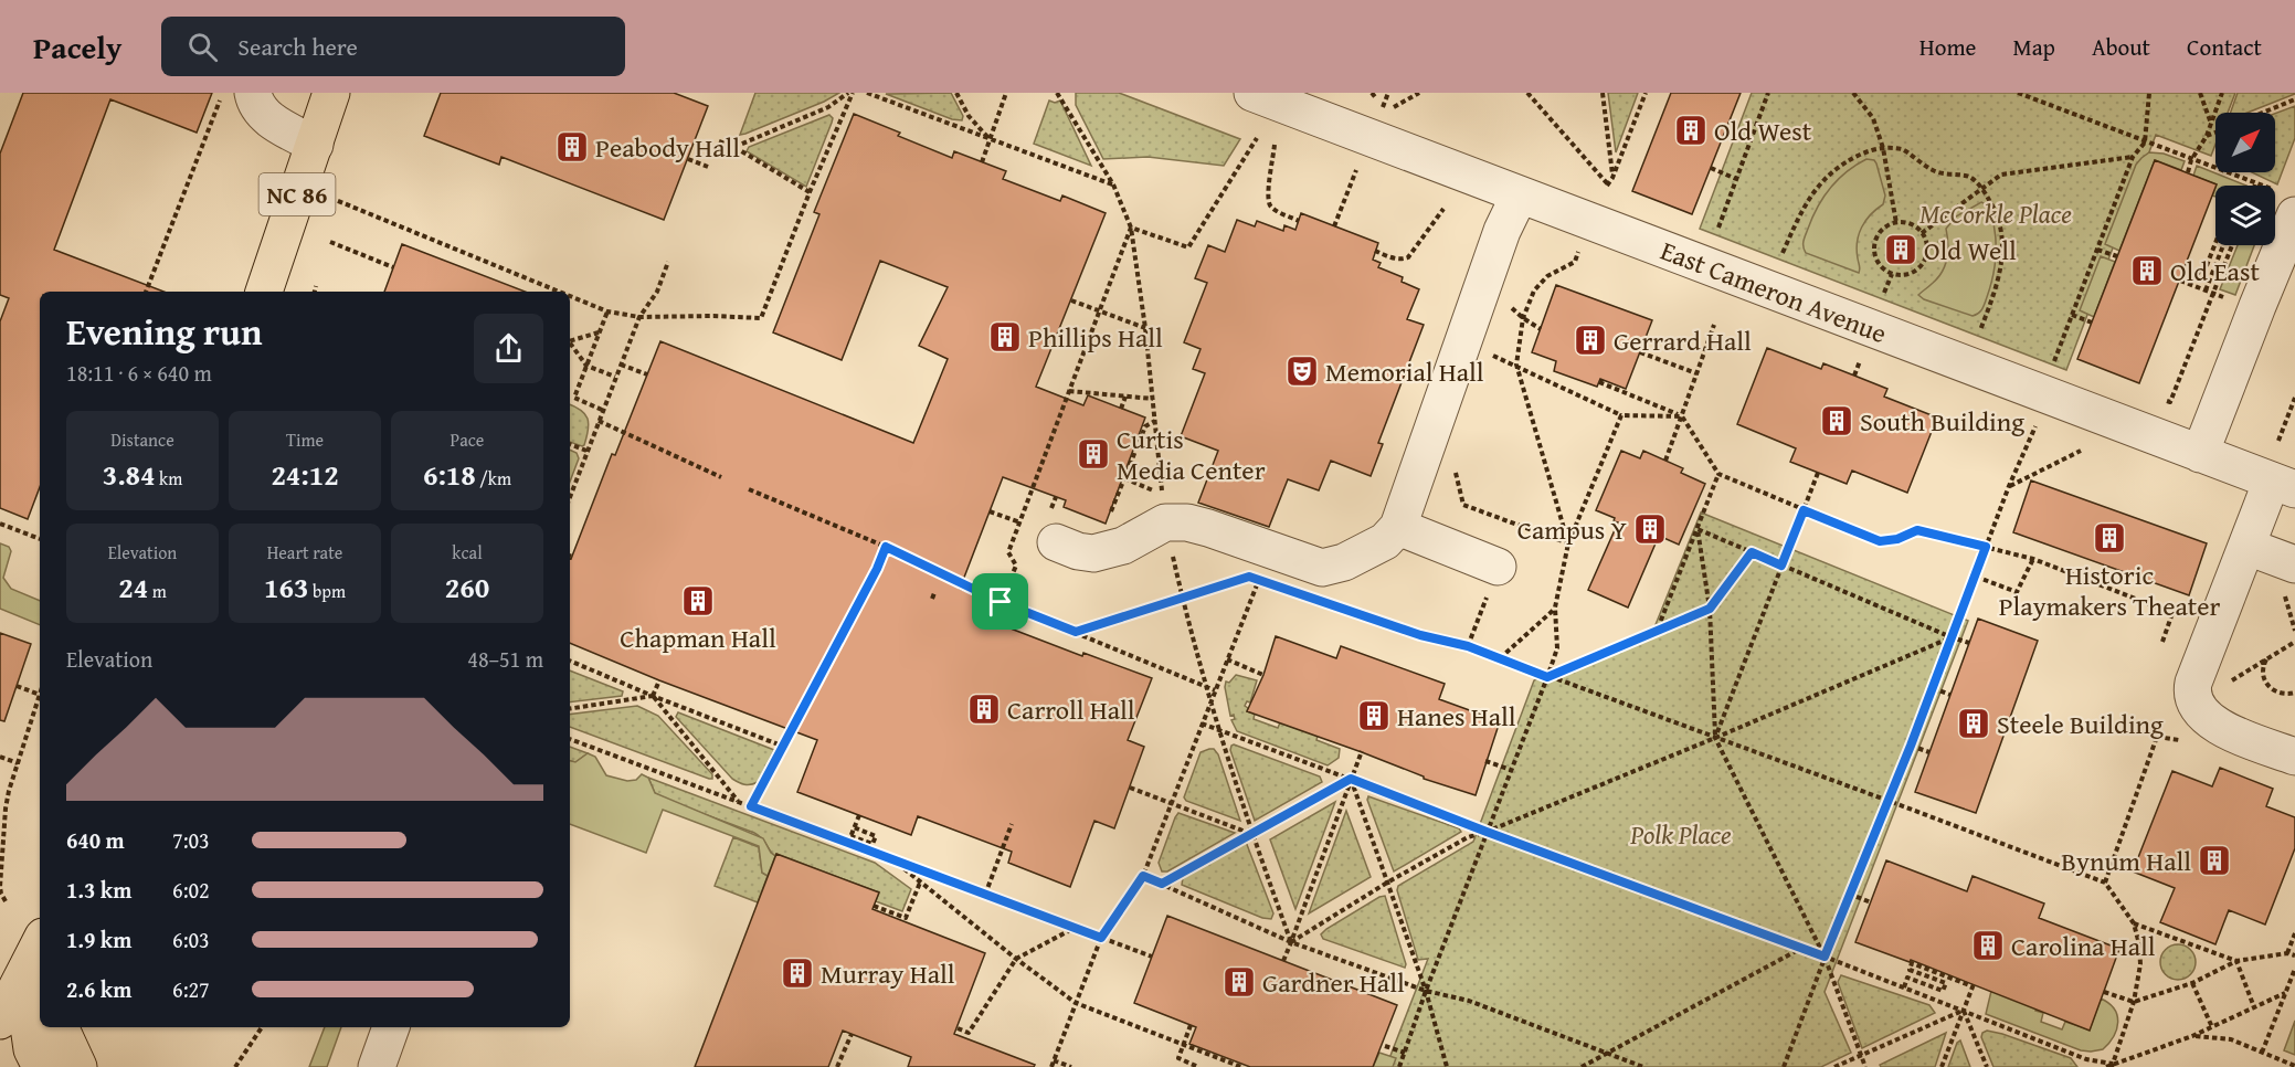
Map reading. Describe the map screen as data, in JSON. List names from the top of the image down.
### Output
{
  "streets": {
    "main road": ["NC 86"],
    "street": ["East Cameron Avenue"]
  },
  "parks": ["McCorkle Place", "Polk Place"],
  "places": {
    "building": [
      "Old West",
      "Peabody Hall",
      "Old Well",
      "Old East",
      "Phillips Hall",
      "Gerrard Hall",
      "South Building",
      "Curtis Media Center",
      "Campus Y",
      "Historic Playmakers Theater",
      "Chapman Hall",
      "Carroll Hall",
      "Hanes Hall",
      "Steele Building",
      "Bynum Hall",
      "Carolina Hall",
      "Murray Hall",
      "Gardner Hall"
    ],
    "theatre": ["Memorial Hall"]
  },
  "north": "top right",
  "page": {
    "header": "Pacely",
    "search": "Search here",
    "nav": [
      "Home",
      "Map",
      "About",
      "Contact"
    ],
    "heading": ["Evening run", "18:11 · 6 × 640 m"],
    "stats": [
      ["Distance", "3.84 km"],
      ["Time", "24:12"],
      ["Pace", "6:18 /km"],
      ["Elevation", "24 m"],
      ["Heart rate", "163 bpm"],
      ["kcal", "260"]
    ],
    "chart": ["Elevation", "48–51 m"],
    "list": [
      {
        "name": "640 m",
        "note": "7:03"
      },
      {
        "name": "1.3 km",
        "note": "6:02"
      },
      {
        "name": "1.9 km",
        "note": "6:03"
      },
      {
        "name": "2.6 km",
        "note": "6:27"
      }
    ]
  }
}
